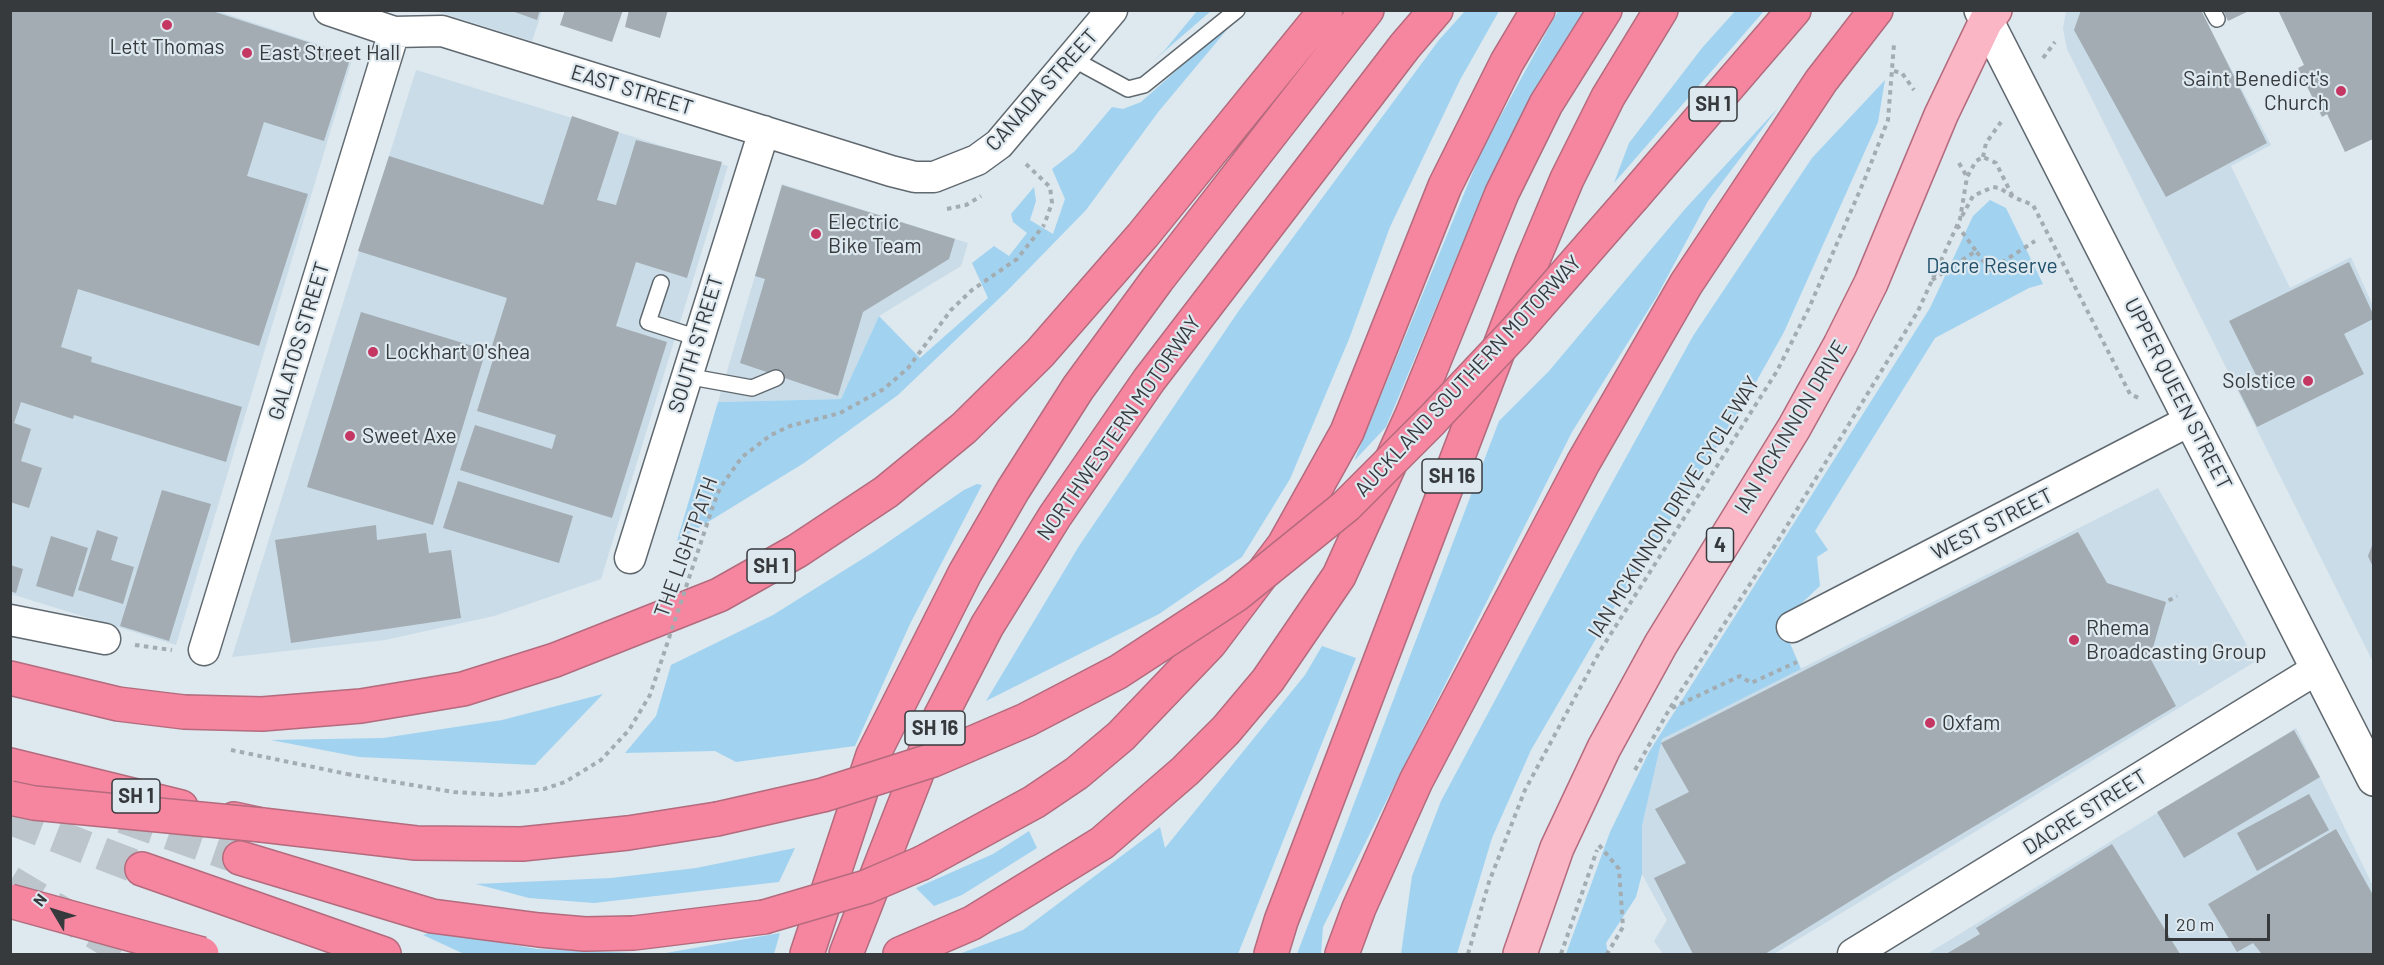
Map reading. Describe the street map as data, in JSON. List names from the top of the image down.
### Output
{
  "streets": {
    "highway": [
      "SH 1",
      "AUCKLAND SOUTHERN MOTORWAY",
      "NORTHWESTERN MOTORWAY",
      "SH 16"
    ],
    "main road": ["UPPER QUEEN STREET", "IAN MCKINNON DRIVE", "4"],
    "street": [
      "EAST STREET",
      "CANADA STREET",
      "GALATOS STREET",
      "SOUTH STREET",
      "WEST STREET",
      "DACRE STREET"
    ],
    "path": ["IAN MCKINNON DRIVE CYCLEWAY", "THE LIGHTPATH"]
  },
  "crossings": [
    ["EAST STREET", "CANADA STREET"],
    ["EAST STREET", "GALATOS STREET"],
    ["EAST STREET", "SOUTH STREET"],
    ["UPPER QUEEN STREET", "IAN MCKINNON DRIVE"],
    ["UPPER QUEEN STREET", "WEST STREET"],
    ["UPPER QUEEN STREET", "DACRE STREET"]
  ],
  "parks": ["Dacre Reserve"],
  "places": [
    "Lett Thomas",
    "East Street Hall",
    "Saint Benedict's Church",
    "Electric Bike Team",
    "Lockhart O'shea",
    "Solstice",
    "Sweet Axe",
    "Rhema Broadcasting Group",
    "Oxfam"
  ],
  "scale_bar": "20 m",
  "north": "top left"
}
